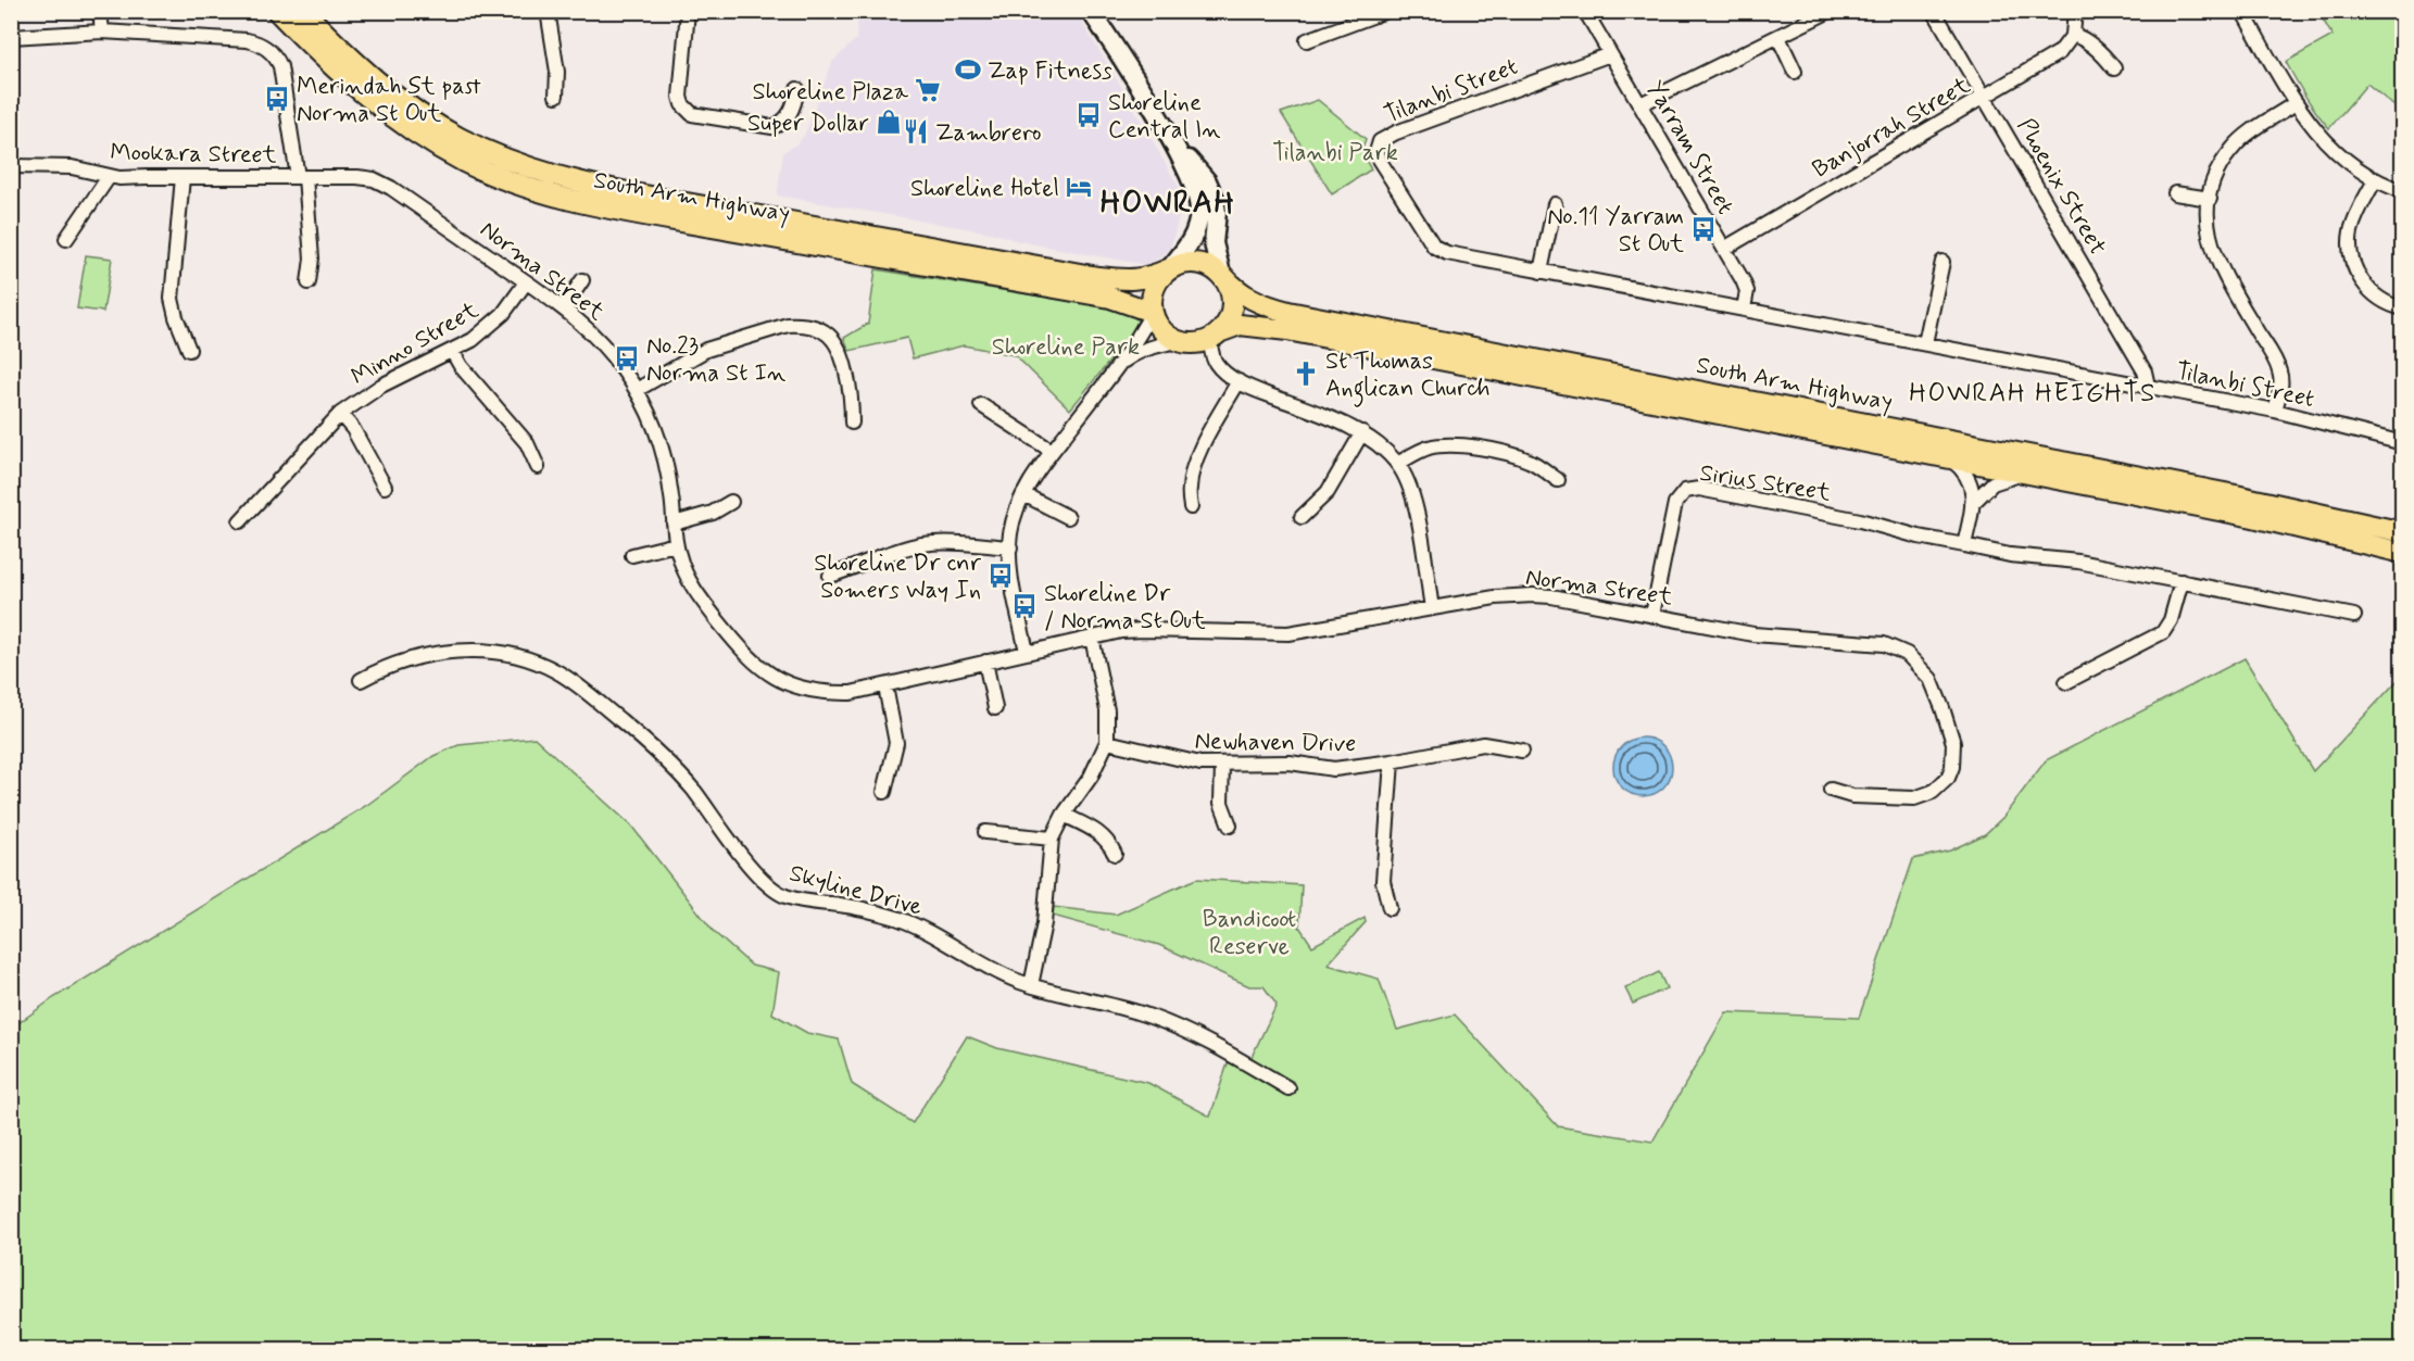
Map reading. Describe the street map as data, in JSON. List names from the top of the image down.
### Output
{
  "streets": {
    "main road": ["South Arm Highway"],
    "street": [
      "Tilanbi Street",
      "Banjorrah Street",
      "Yarram Street",
      "Mookara Street",
      "Phoenix Street",
      "Norma Street",
      "Minno Street",
      "Sirius Street",
      "Newhaven Drive",
      "Skyline Drive"
    ]
  },
  "crossings": [
    ["Tilanbi Street", "Yarram Street"],
    ["Tilanbi Street", "Phoenix Street"],
    ["Banjorrah Street", "Yarram Street"],
    ["Banjorrah Street", "Phoenix Street"],
    ["Mookara Street", "Norma Street"],
    ["Norma Street", "Minno Street"],
    ["Norma Street", "Sirius Street"]
  ],
  "districts": ["HOWRAH", "HOWRAH HEIGHTS"],
  "parks": ["Tilanbi Park", "Shoreline Park", "Bandicoot Reserve"],
  "places": {
    "sports": ["Zap Fitness"],
    "supermarket": ["Shoreline Plaza"],
    "bus stop": [
      "Merindah St past Norma St Out",
      "Shoreline Central In",
      "No.11 Yarram St Out",
      "No.23 Norma St In",
      "Shoreline Dr cnr Somers Way In",
      "Shoreline Dr / Norma St Out"
    ],
    "shop": ["Super Dollar"],
    "restaurant": ["Zambrero"],
    "hotel": ["Shoreline Hotel"],
    "church": ["St Thomas Anglican Church"]
  }
}
